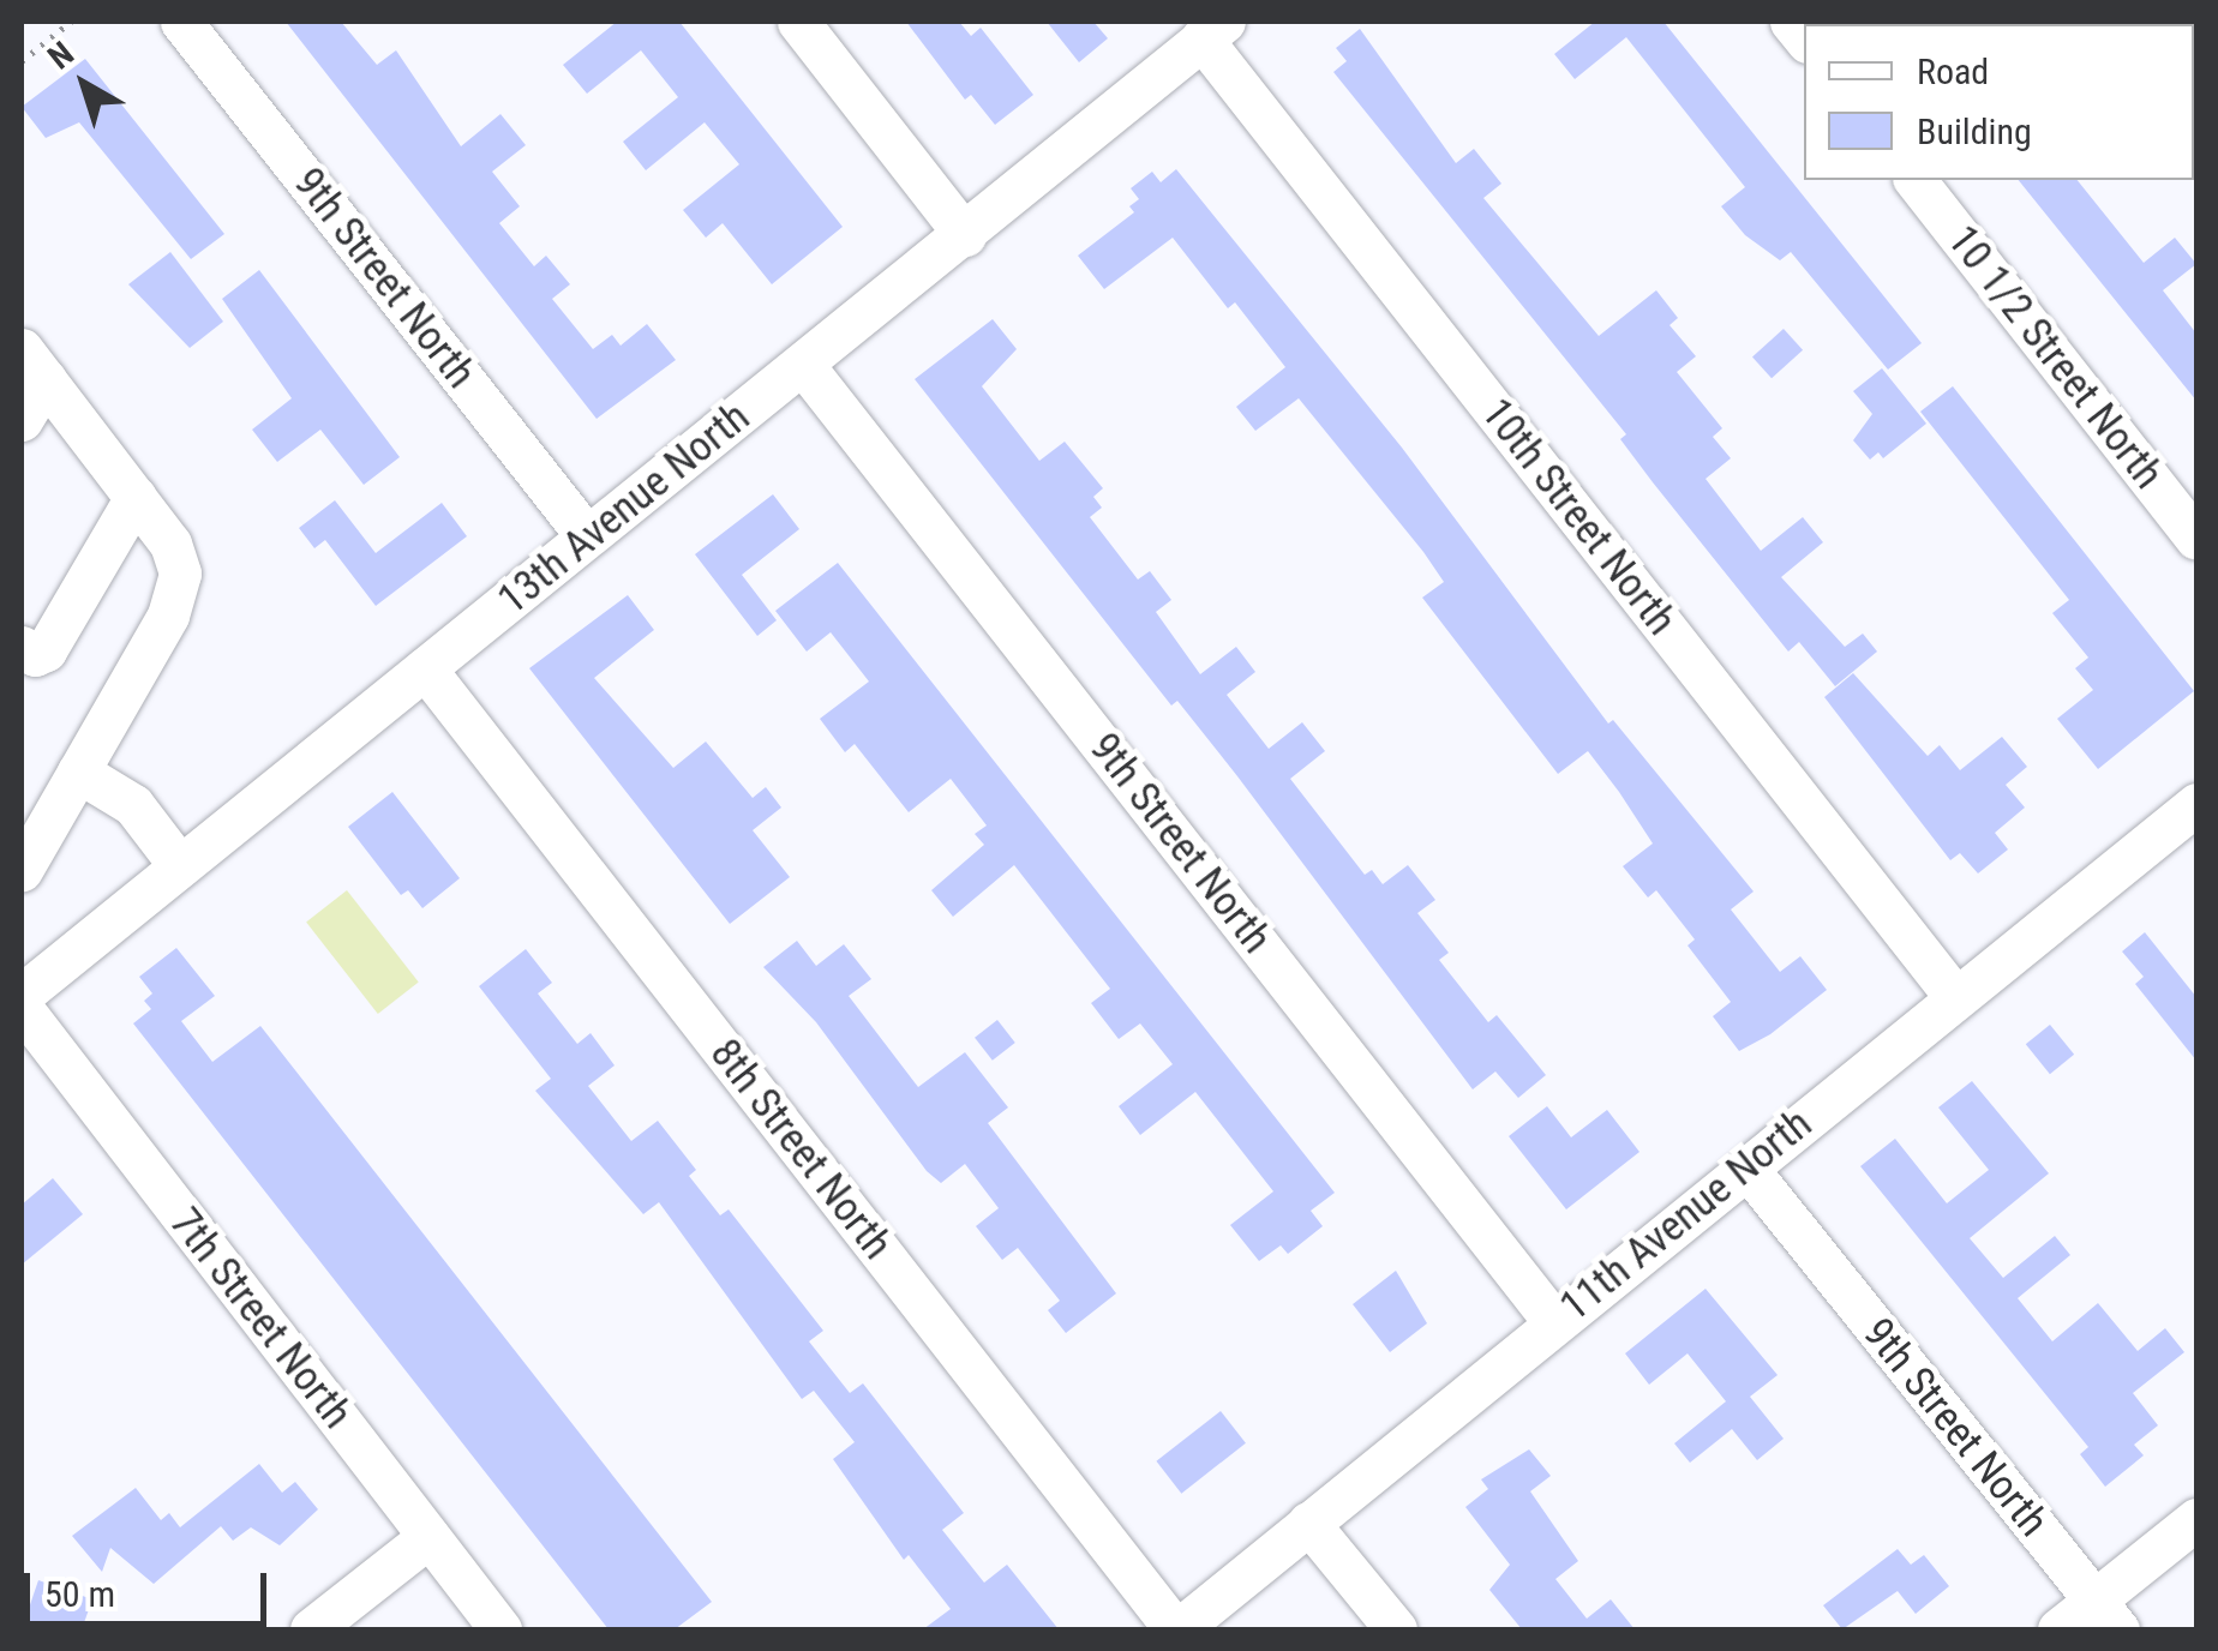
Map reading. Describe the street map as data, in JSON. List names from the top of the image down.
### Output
{
  "streets": {
    "street": [
      "9th Street North",
      "10 1/2 Street North",
      "13th Avenue North",
      "10th Street North",
      "8th Street North",
      "11th Avenue North",
      "7th Street North"
    ]
  },
  "crossings": [
    ["9th Street North", "13th Avenue North"],
    ["9th Street North", "11th Avenue North"],
    ["13th Avenue North", "10th Street North"],
    ["13th Avenue North", "8th Street North"],
    ["10th Street North", "11th Avenue North"],
    ["8th Street North", "11th Avenue North"]
  ],
  "legend": ["Road", "Building"],
  "scale_bar": "50 m",
  "north": "top left"
}
